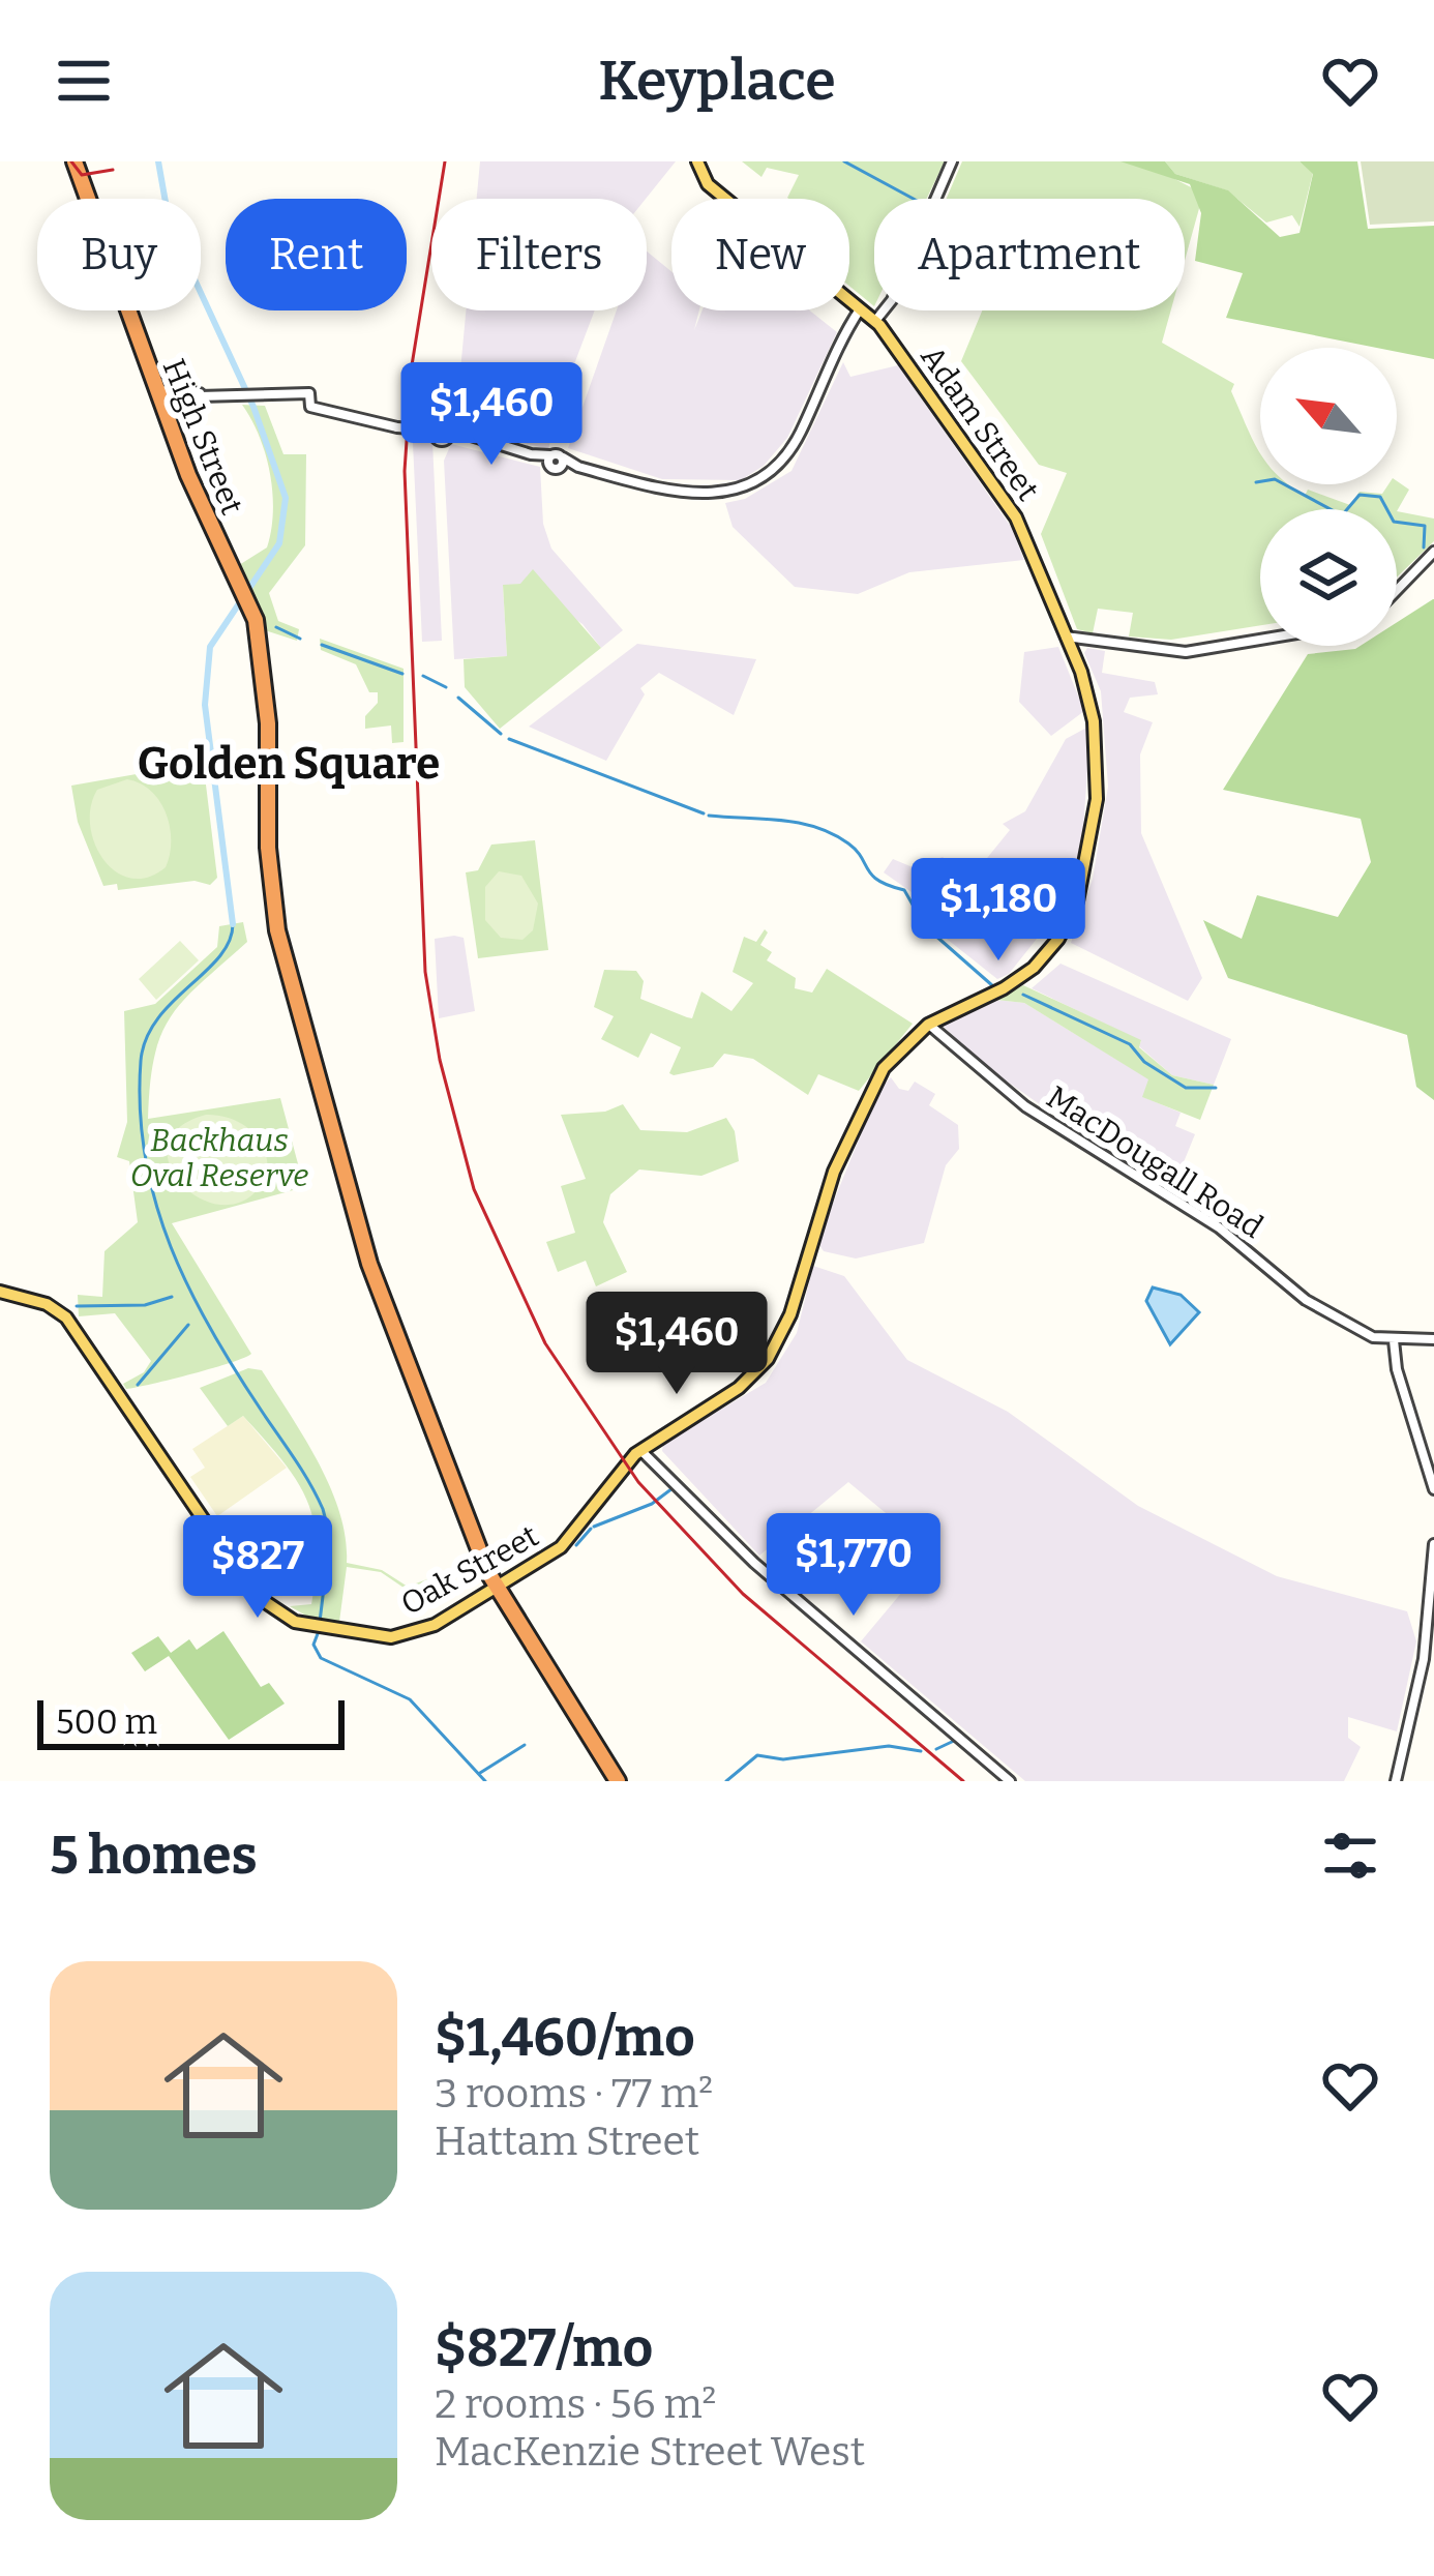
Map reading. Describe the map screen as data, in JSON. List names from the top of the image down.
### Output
{
  "streets": {
    "highway": ["High Street"],
    "main road": ["Adam Street", "Oak Street"],
    "street": ["MacDougall Road"]
  },
  "crossings": [
    ["Adam Street", "MacDougall Road"],
    ["Adam Street", "Oak Street"],
    ["High Street", "Oak Street"],
    ["MacDougall Road", "Oak Street"]
  ],
  "districts": ["Golden Square"],
  "parks": ["Backhaus Oval Reserve"],
  "scale_bar": "500 m",
  "north": "top left",
  "page": {
    "header": "Keyplace",
    "chip": [
      "Buy",
      "Rent",
      "Filters",
      "New",
      "Apartment"
    ],
    "price": [
      "$1,460",
      "$1,180",
      "$1,460",
      "$1,770",
      "$827"
    ],
    "scale": "500 m",
    "heading": "5 homes",
    "list": [
      {
        "name": "$1,460/mo",
        "note": "3 rooms · 77 m² · Hattam Street"
      },
      {
        "name": "$827/mo",
        "note": "2 rooms · 56 m² · MacKenzie Street West"
      }
    ]
  }
}
